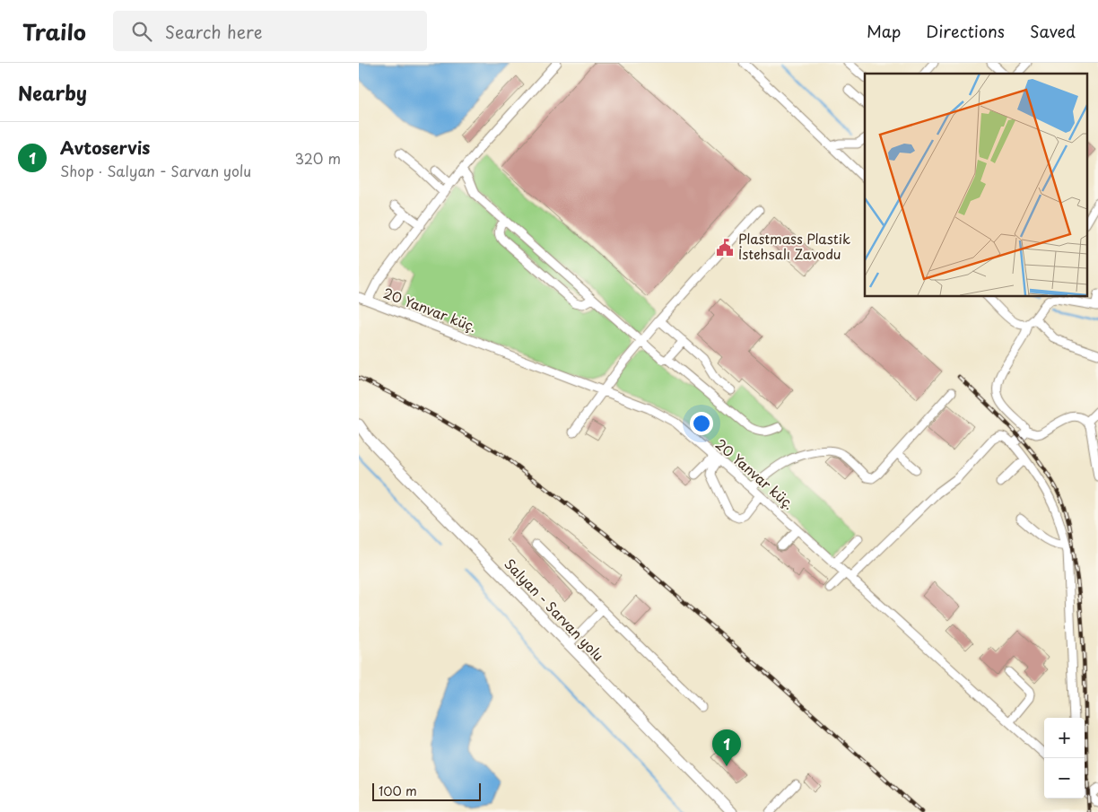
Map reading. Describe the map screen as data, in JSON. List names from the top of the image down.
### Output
{
  "streets": {
    "main road": ["Salyan - Sarvan yolu"],
    "street": ["20 Yanvar küç."]
  },
  "places": {
    "public building": ["Plastmass Plastik İstehsalı Zavodu"]
  },
  "scale_bar": "100 m",
  "page": {
    "header": "Trailo",
    "search": "Search here",
    "nav": ["Map", "Directions", "Saved"],
    "heading": "Nearby",
    "list": [
      {
        "mark": "1",
        "name": "Avtoservis",
        "note": "Shop · Salyan - Sarvan yolu",
        "value": "320 m"
      }
    ],
    "map_buttons": ["+", "−"],
    "pins": "1",
    "scale": "100 m"
  }
}
